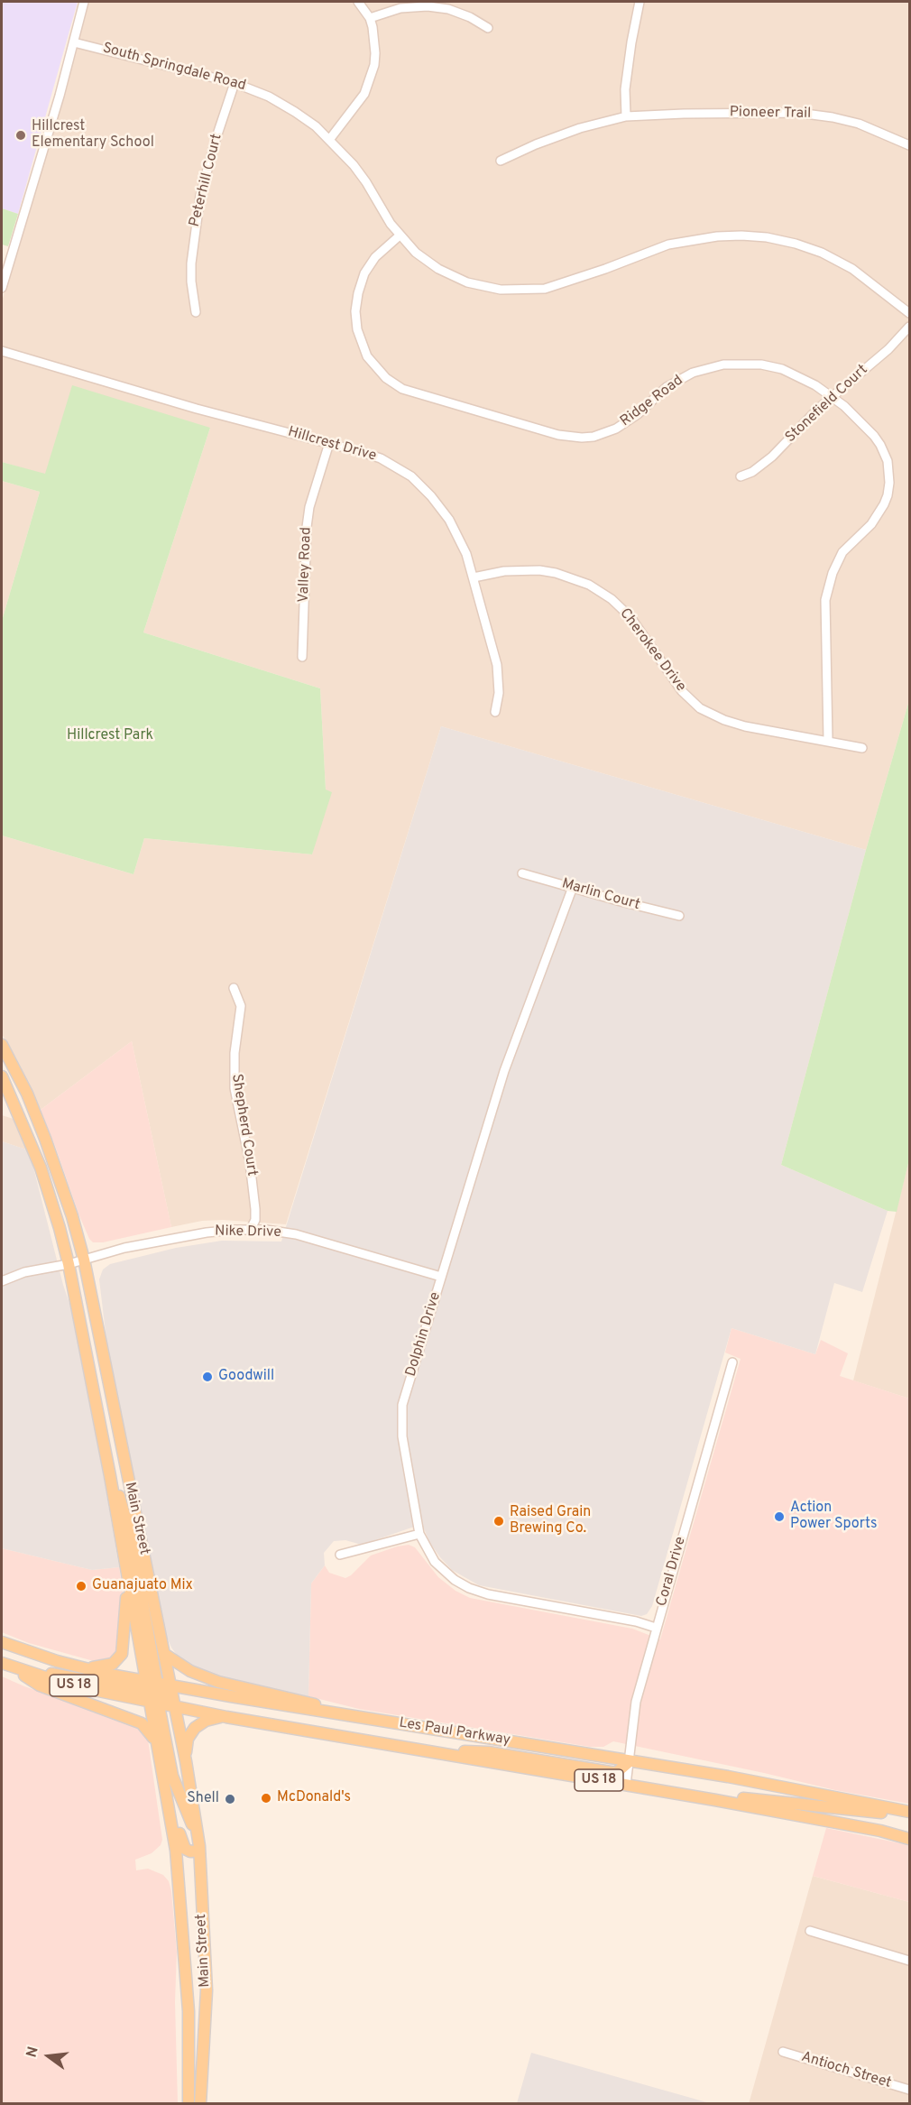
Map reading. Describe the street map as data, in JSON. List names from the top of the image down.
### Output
{
  "streets": {
    "main road": ["Main Street", "US 18", "Les Paul Parkway"],
    "street": [
      "South Springdale Road",
      "Pioneer Trail",
      "Peterhill Court",
      "Ridge Road",
      "Stonefield Court",
      "Hillcrest Drive",
      "Valley Road",
      "Cherokee Drive",
      "Marlin Court",
      "Shepherd Court",
      "Nike Drive",
      "Dolphin Drive",
      "Coral Drive",
      "Antioch Street"
    ]
  },
  "crossings": [
    ["South Springdale Road", "Peterhill Court"],
    ["South Springdale Road", "Ridge Road"],
    ["Ridge Road", "Stonefield Court"],
    ["Ridge Road", "Cherokee Drive"],
    ["Hillcrest Drive", "Valley Road"],
    ["Hillcrest Drive", "Cherokee Drive"],
    ["Marlin Court", "Dolphin Drive"],
    ["Shepherd Court", "Nike Drive"],
    ["Nike Drive", "Dolphin Drive"],
    ["Nike Drive", "Main Street"],
    ["Dolphin Drive", "Coral Drive"],
    ["Main Street", "Les Paul Parkway"],
    ["Coral Drive", "Les Paul Parkway"]
  ],
  "parks": ["Hillcrest Park"],
  "places": [
    "Hillcrest Elementary School",
    "Goodwill",
    "Action Power Sports",
    "Raised Grain Brewing Co.",
    "Guanajuato Mix",
    "McDonald's",
    "Shell"
  ],
  "north": "left"
}
